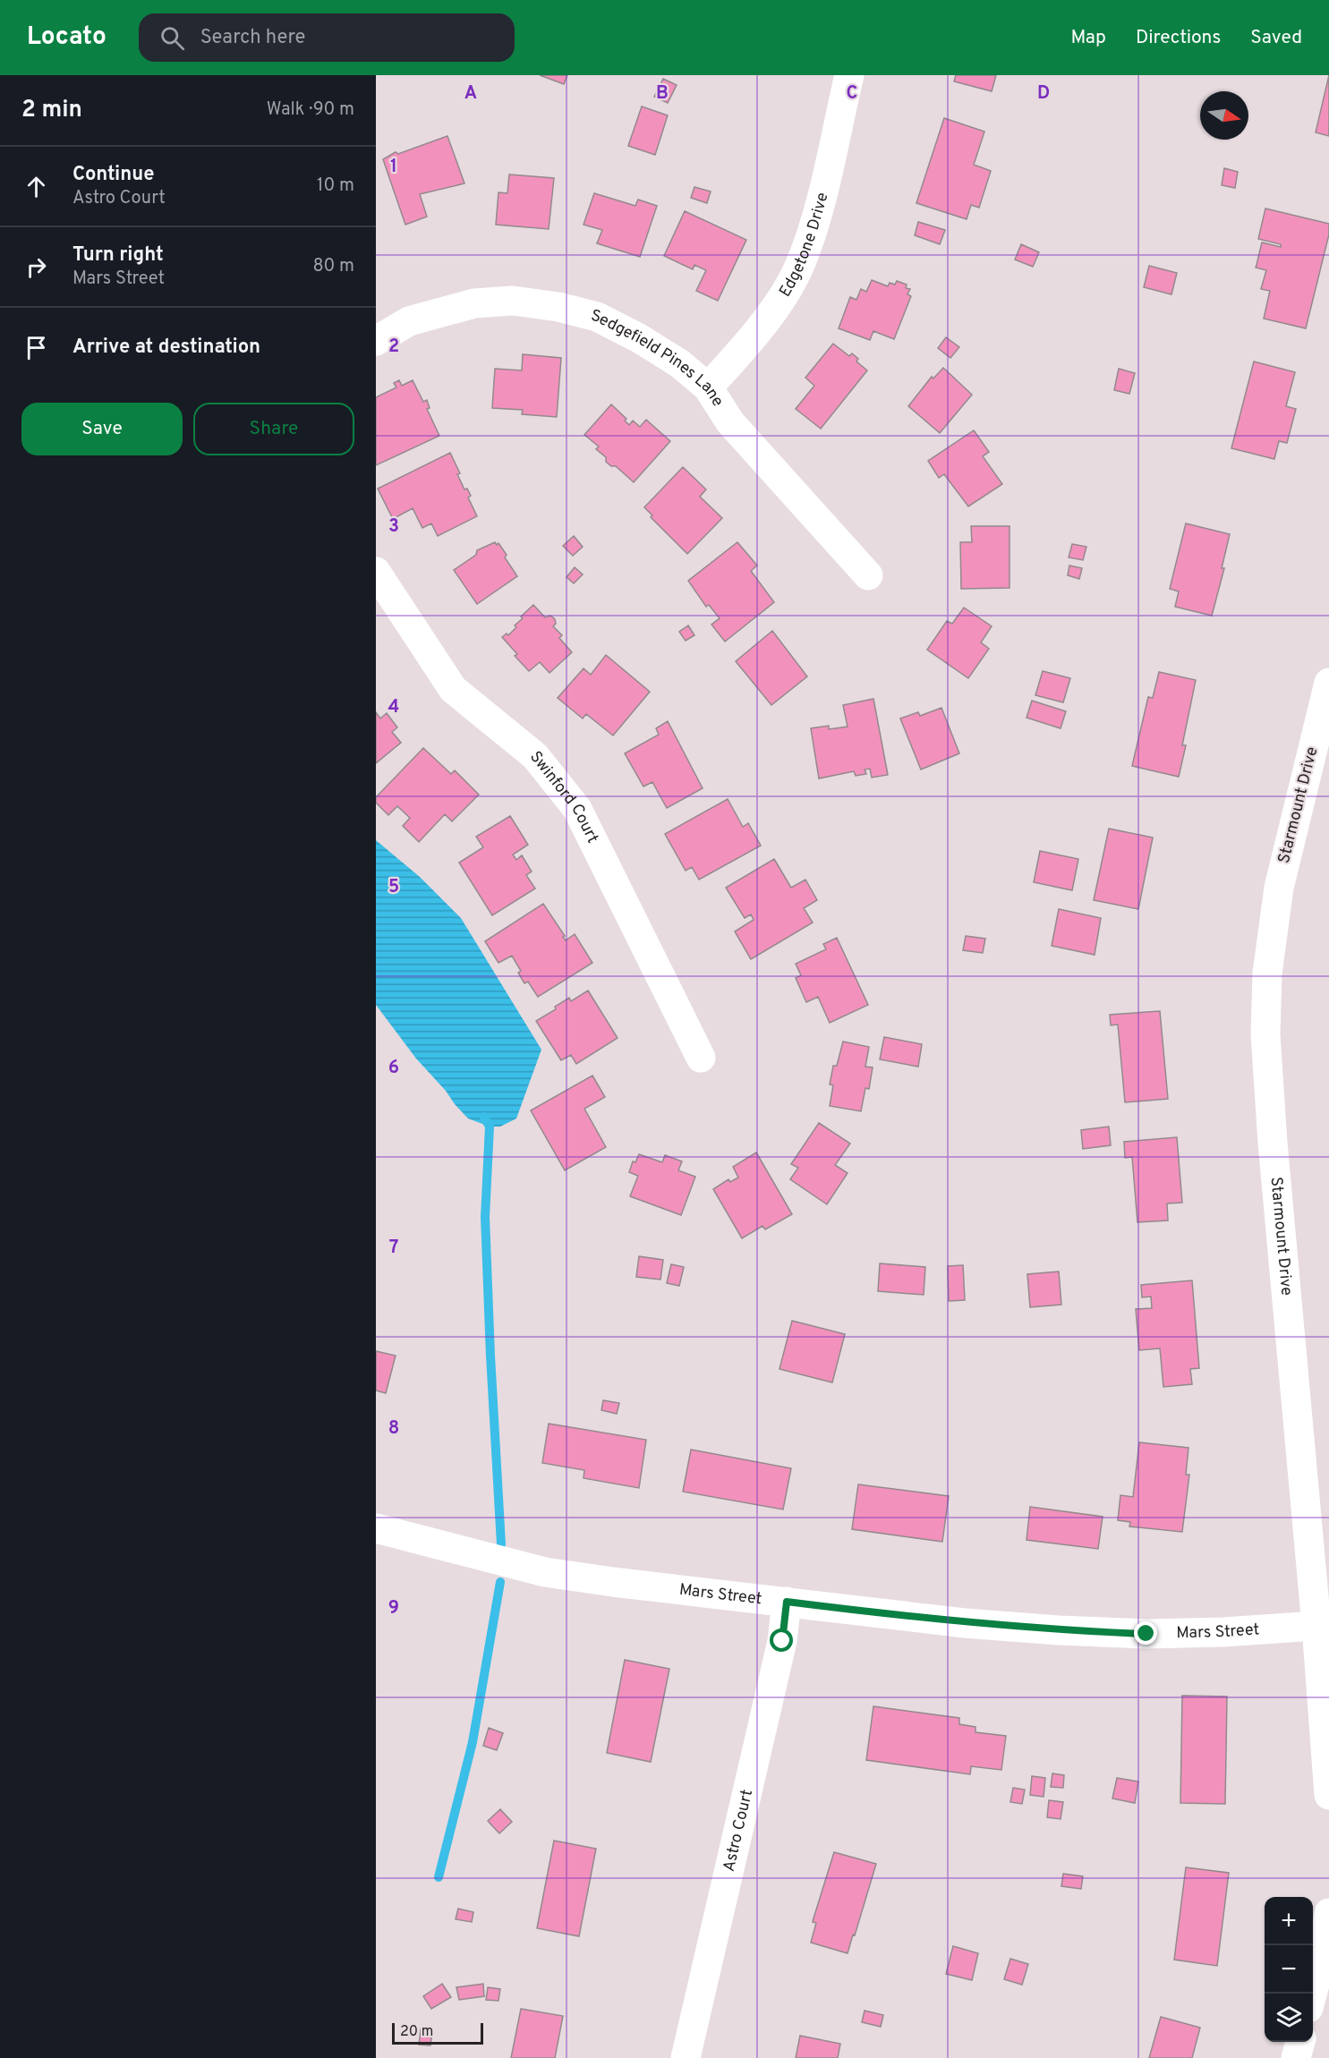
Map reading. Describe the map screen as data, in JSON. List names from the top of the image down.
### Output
{
  "streets": {
    "street": [
      "Edgetone Drive",
      "Sedgefield Pines Lane",
      "Swinford Court",
      "Starmount Drive",
      "Mars Street",
      "Astro Court"
    ]
  },
  "crossings": [
    ["Edgetone Drive", "Sedgefield Pines Lane"],
    ["Starmount Drive", "Mars Street"],
    ["Mars Street", "Astro Court"]
  ],
  "scale_bar": "20 m",
  "north": "right",
  "page": {
    "header": "Locato",
    "search": "Search here",
    "nav": ["Map", "Directions", "Saved"],
    "heading": ["2 min", "Walk · 90 m"],
    "list": [
      ["Continue", "Astro Court", "10 m"],
      ["Turn right", "Mars Street", "80 m"],
      "Arrive at destination"
    ],
    "buttons": ["Save", "Share"],
    "map_buttons": ["+", "−"],
    "scale": "20 m"
  },
  "grid": {
    "columns": [
      "A",
      "B",
      "C",
      "D"
    ],
    "rows": [
      "1",
      "2",
      "3",
      "4",
      "5",
      "6",
      "7",
      "8",
      "9"
    ]
  }
}
